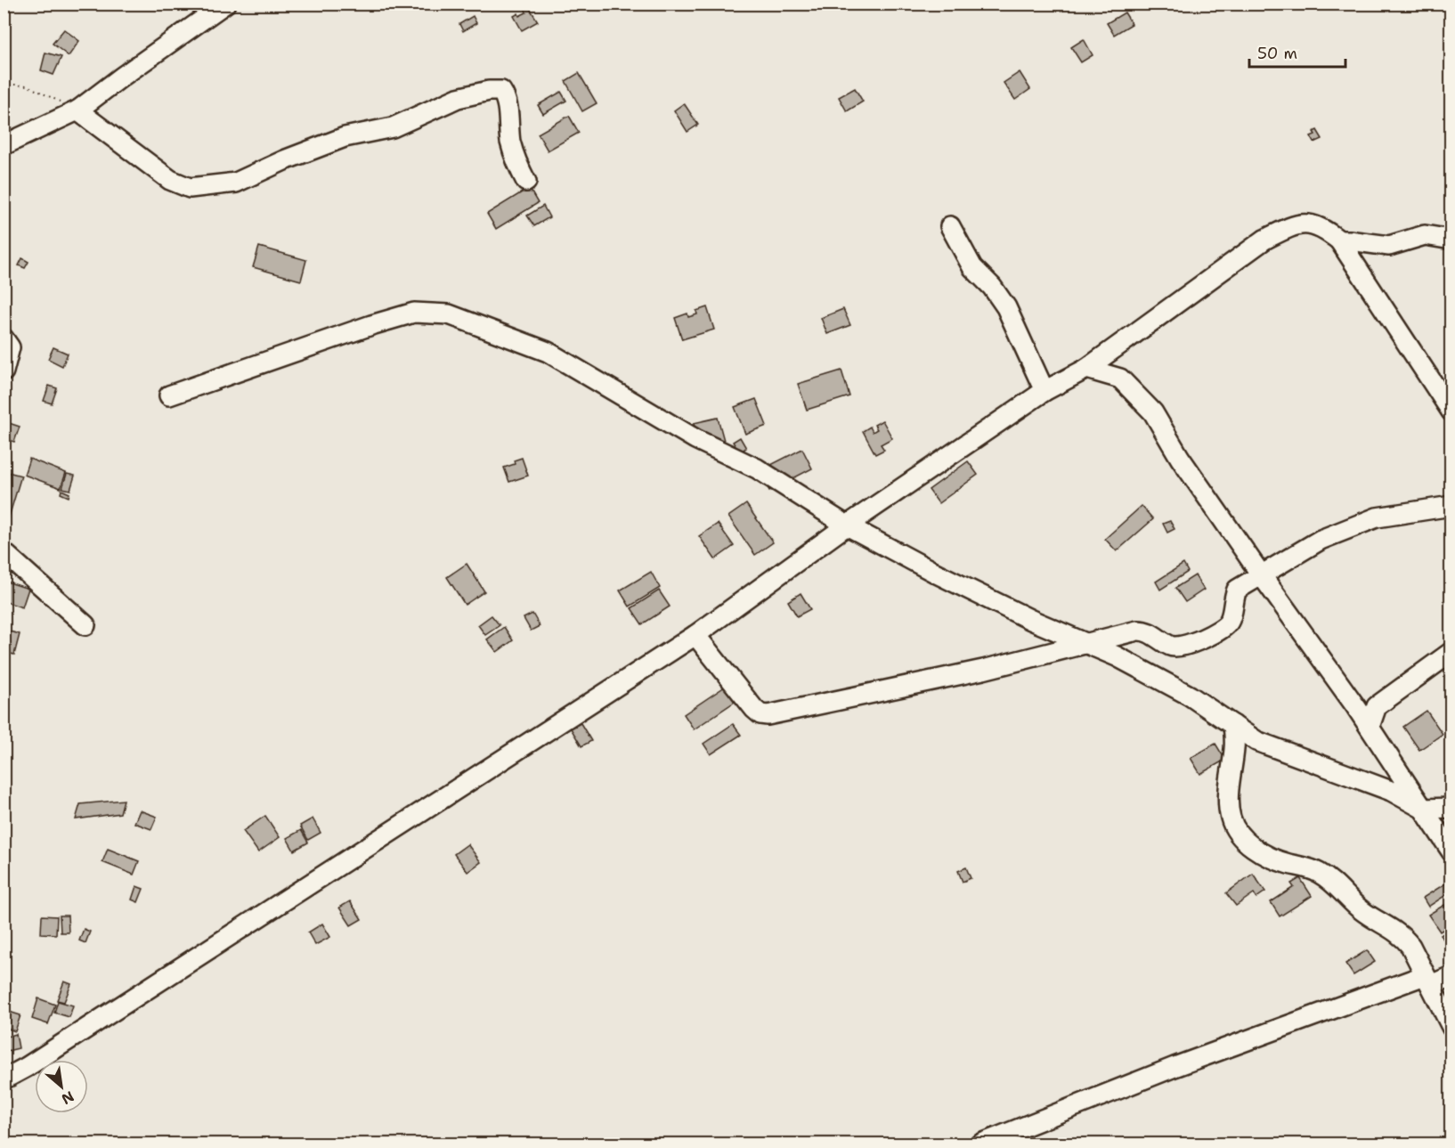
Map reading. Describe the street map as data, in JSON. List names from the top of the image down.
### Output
{
  "scale_bar": "50 m",
  "north": "bottom right"
}
